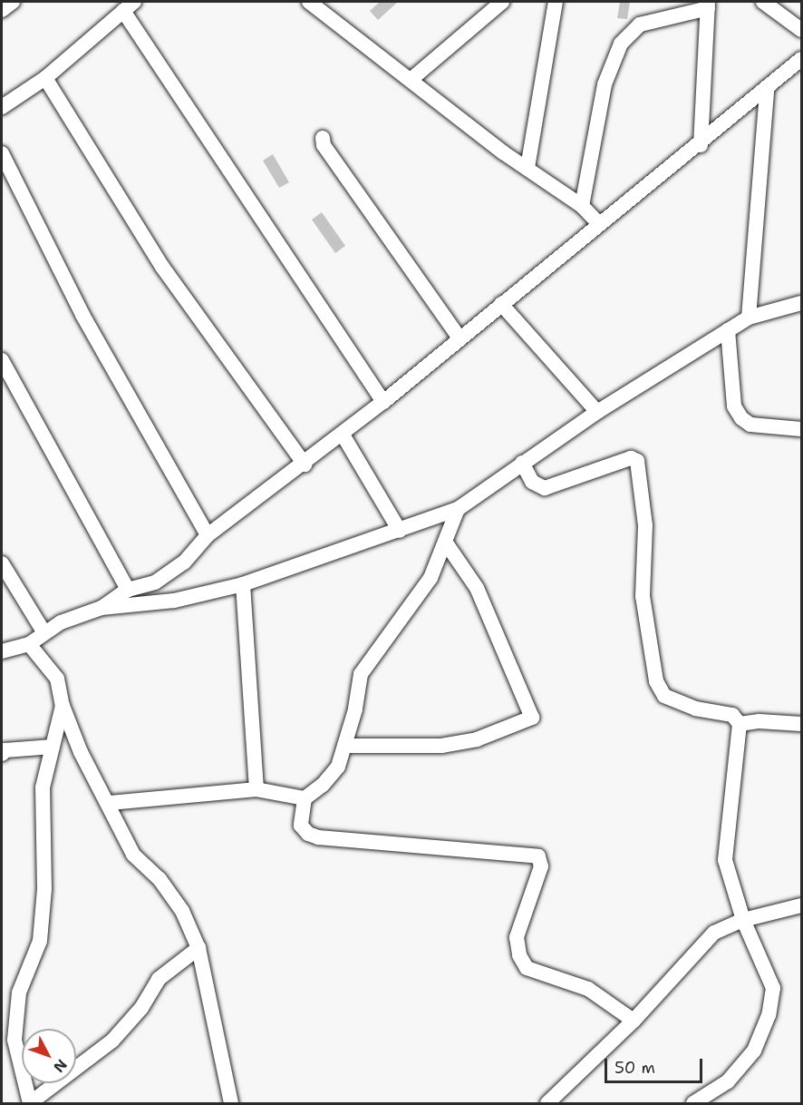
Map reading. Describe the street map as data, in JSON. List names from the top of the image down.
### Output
{
  "scale_bar": "50 m",
  "north": "bottom right"
}
